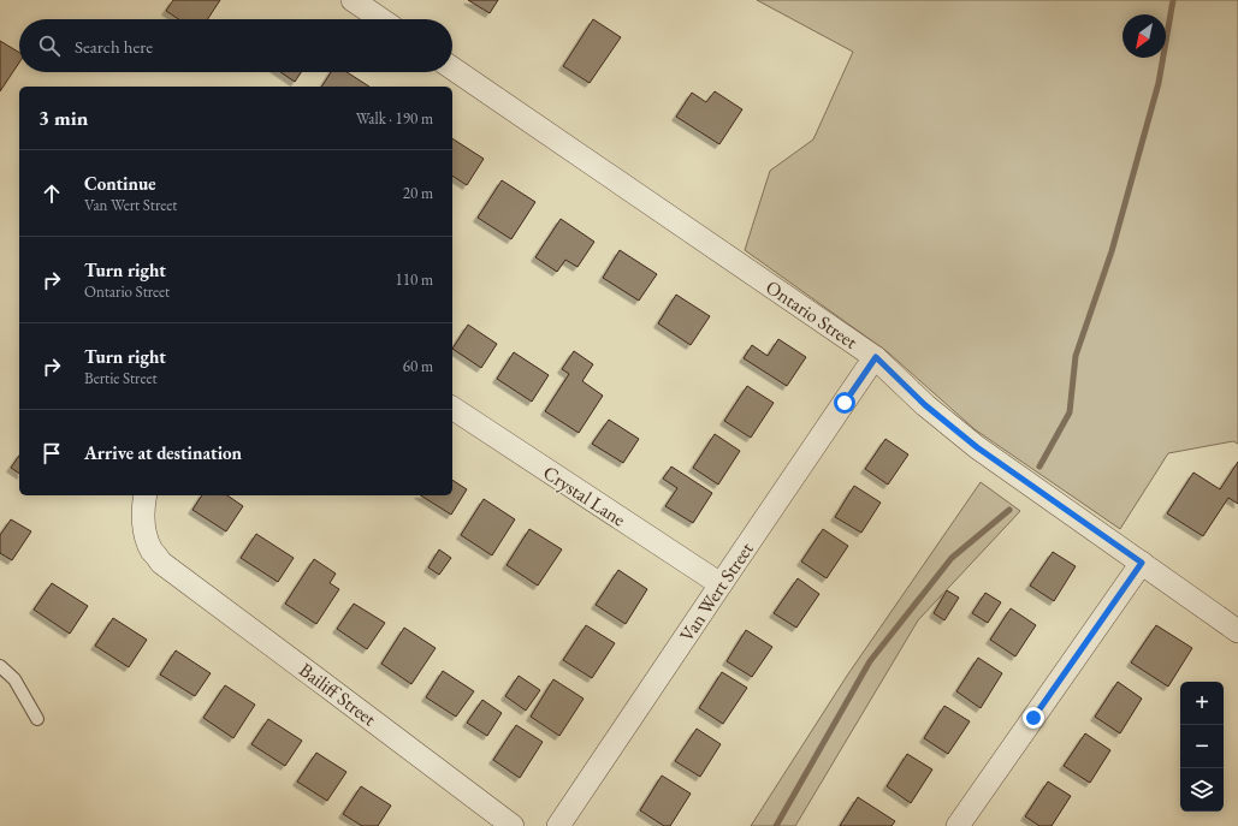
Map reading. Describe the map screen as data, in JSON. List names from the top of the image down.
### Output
{
  "streets": {
    "street": [
      "Ontario Street",
      "Crystal Lane",
      "Van Wert Street",
      "Bailiff Street"
    ]
  },
  "crossings": [
    ["Ontario Street", "Van Wert Street"],
    ["Crystal Lane", "Van Wert Street"]
  ],
  "north": "bottom left",
  "page": {
    "search": "Search here",
    "heading": ["3 min", "Walk · 190 m"],
    "list": [
      ["Continue", "Van Wert Street", "20 m"],
      ["Turn right", "Ontario Street", "110 m"],
      ["Turn right", "Bertie Street", "60 m"],
      "Arrive at destination"
    ],
    "map_buttons": ["+", "−"]
  }
}
